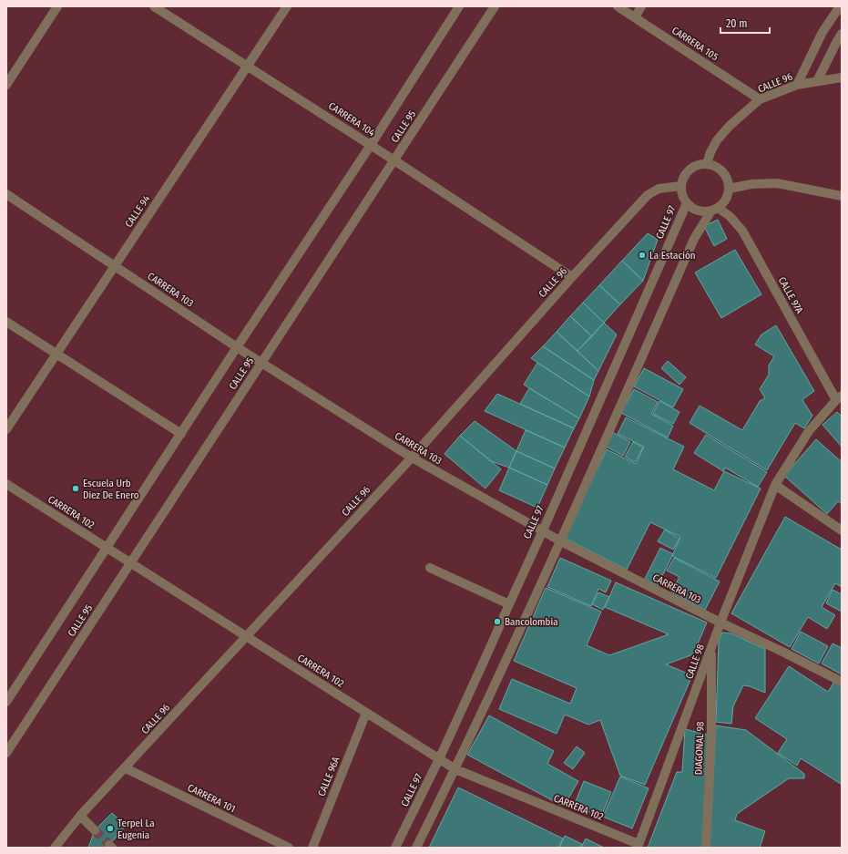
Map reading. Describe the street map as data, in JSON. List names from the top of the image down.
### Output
{
  "streets": {
    "street": [
      "CARRERA 105",
      "CALLE 96",
      "CARRERA 104",
      "CALLE 95",
      "CALLE 94",
      "CALLE 97",
      "CARRERA 103",
      "CALLE 97A",
      "CARRERA 102",
      "CALLE 98",
      "DIAGONAL 98",
      "CALLE 96A",
      "CARRERA 101"
    ]
  },
  "crossings": [
    ["CARRERA 105", "CALLE 96"],
    ["CALLE 96", "CARRERA 104"],
    ["CALLE 96", "CALLE 97"],
    ["CALLE 96", "CARRERA 103"],
    ["CALLE 96", "CALLE 97A"],
    ["CALLE 96", "CARRERA 102"],
    ["CALLE 96", "CARRERA 101"],
    ["CARRERA 104", "CALLE 95"],
    ["CARRERA 104", "CALLE 94"],
    ["CALLE 95", "CARRERA 103"],
    ["CALLE 95", "CARRERA 102"],
    ["CALLE 94", "CARRERA 103"],
    ["CALLE 97", "CARRERA 103"],
    ["CALLE 97", "CALLE 97A"],
    ["CALLE 97", "CARRERA 102"],
    ["CARRERA 103", "CALLE 98"],
    ["CALLE 97A", "CALLE 98"],
    ["CARRERA 102", "CALLE 98"],
    ["CARRERA 102", "CALLE 96A"],
    ["CALLE 98", "DIAGONAL 98"]
  ],
  "places": [
    "La Estación",
    "Escuela Urb Diez De Enero",
    "Bancolombia",
    "Terpel La Eugenia"
  ],
  "scale_bar": "20 m"
}
